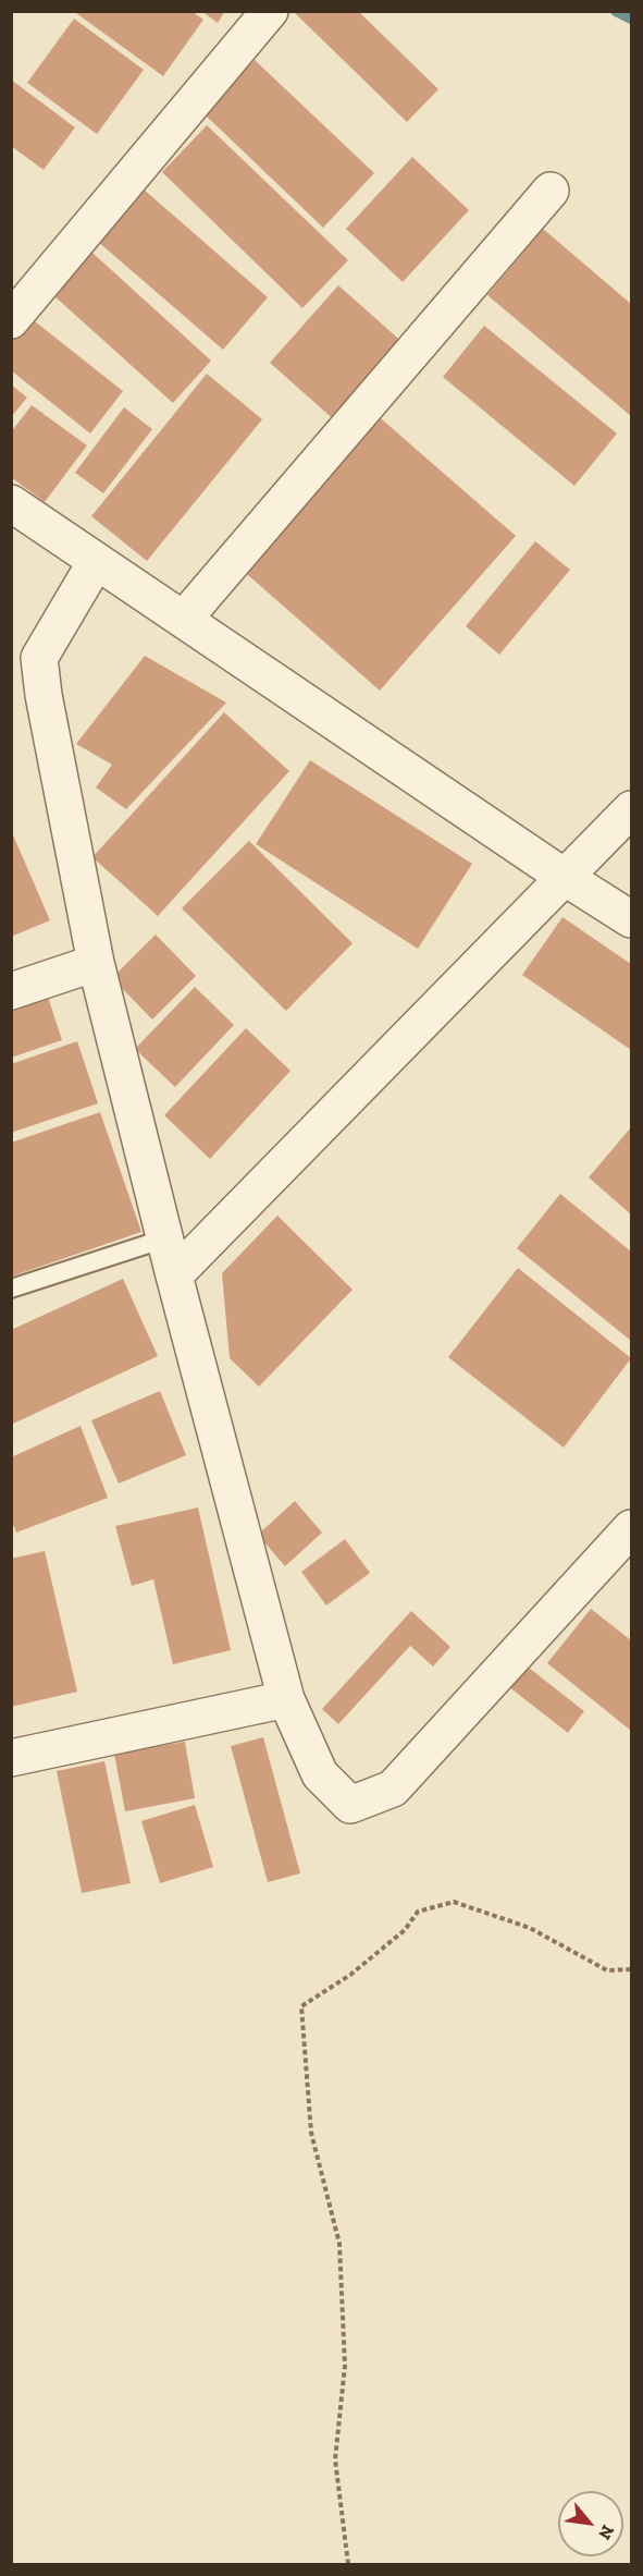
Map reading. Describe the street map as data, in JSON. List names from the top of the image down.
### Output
{
  "north": "bottom right"
}
